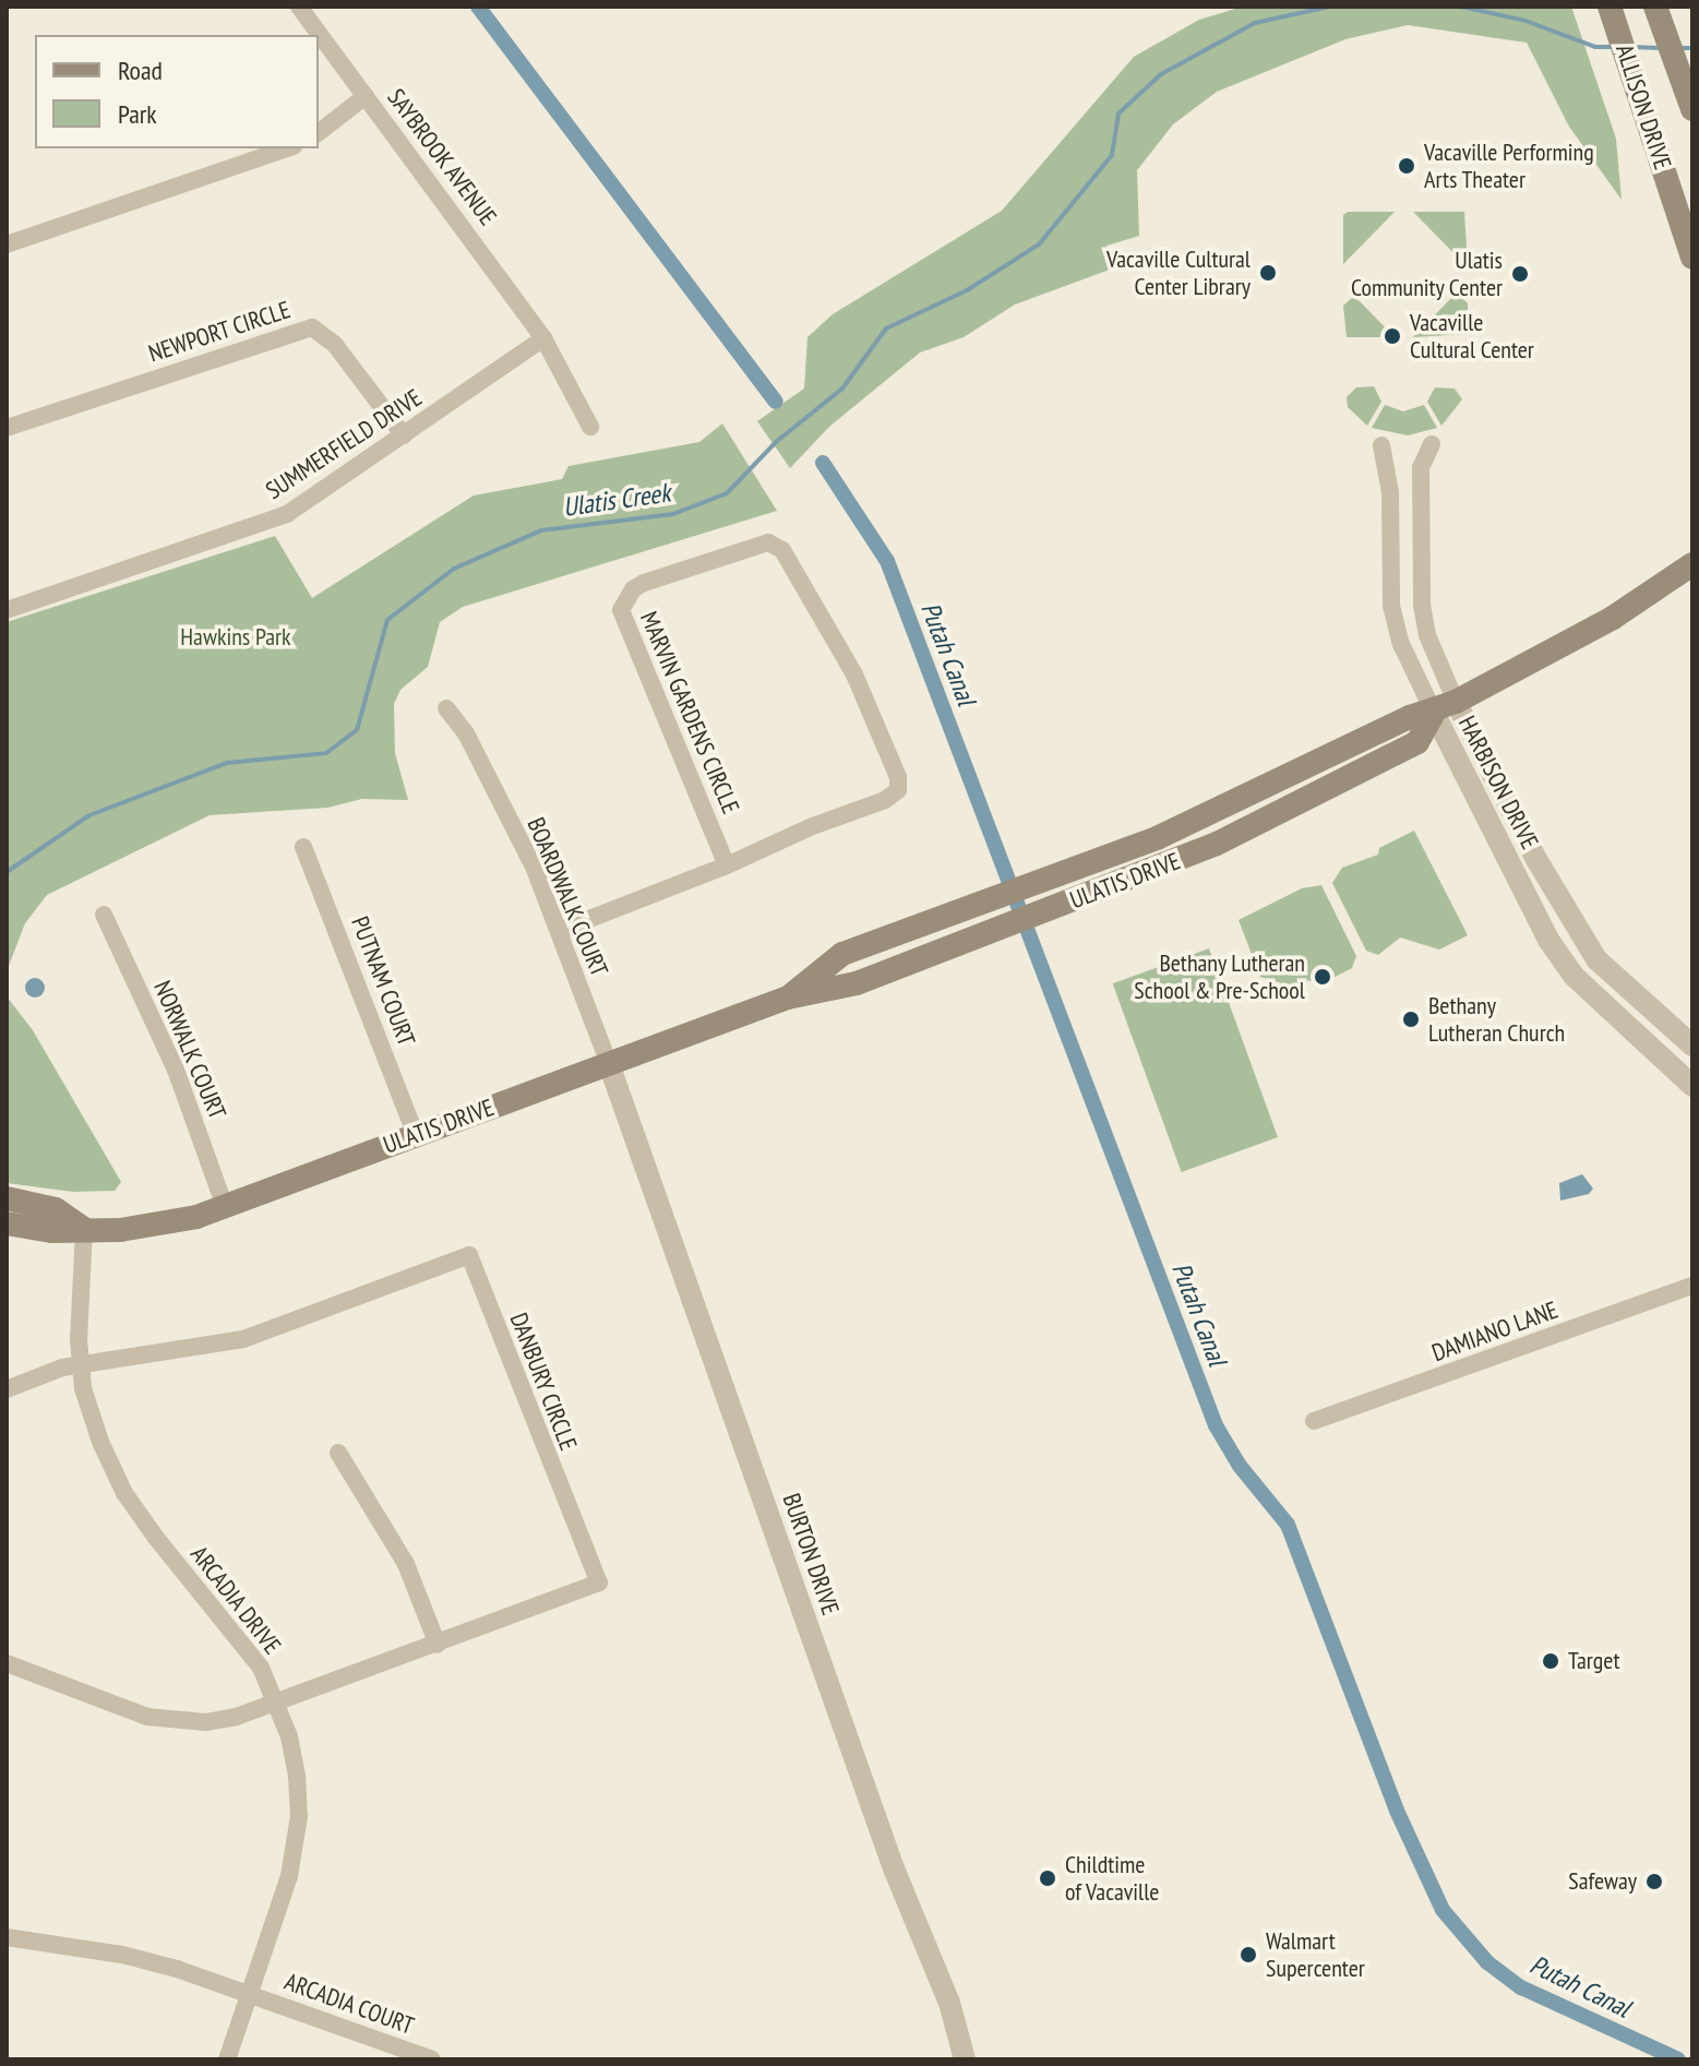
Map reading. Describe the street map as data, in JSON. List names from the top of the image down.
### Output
{
  "streets": {
    "main road": ["ALLISON DRIVE", "ULATIS DRIVE"],
    "street": [
      "SAYBROOK AVENUE",
      "NEWPORT CIRCLE",
      "SUMMERFIELD DRIVE",
      "MARVIN GARDENS CIRCLE",
      "HARBISON DRIVE",
      "BOARDWALK COURT",
      "PUTNAM COURT",
      "NORWALK COURT",
      "DAMIANO LANE",
      "DANBURY CIRCLE",
      "BURTON DRIVE",
      "ARCADIA DRIVE",
      "ARCADIA COURT"
    ]
  },
  "crossings": [
    ["SAYBROOK AVENUE", "SUMMERFIELD DRIVE"],
    ["NEWPORT CIRCLE", "SUMMERFIELD DRIVE"],
    ["HARBISON DRIVE", "ULATIS DRIVE"],
    ["ULATIS DRIVE", "BOARDWALK COURT"],
    ["ULATIS DRIVE", "PUTNAM COURT"],
    ["ULATIS DRIVE", "NORWALK COURT"],
    ["ULATIS DRIVE", "BURTON DRIVE"],
    ["ULATIS DRIVE", "ARCADIA DRIVE"],
    ["BOARDWALK COURT", "BURTON DRIVE"],
    ["DANBURY CIRCLE", "ARCADIA DRIVE"],
    ["ARCADIA DRIVE", "ARCADIA COURT"]
  ],
  "water": ["Ulatis Creek", "Putah Canal"],
  "parks": ["Hawkins Park"],
  "places": [
    "Vacaville Performing Arts Theater",
    "Vacaville Cultural Center Library",
    "Ulatis Community Center",
    "Vacaville Cultural Center",
    "Bethany Lutheran School & Pre-School",
    "Bethany Lutheran Church",
    "Target",
    "Childtime of Vacaville",
    "Safeway",
    "Walmart Supercenter"
  ],
  "legend": ["Road", "Park"]
}
